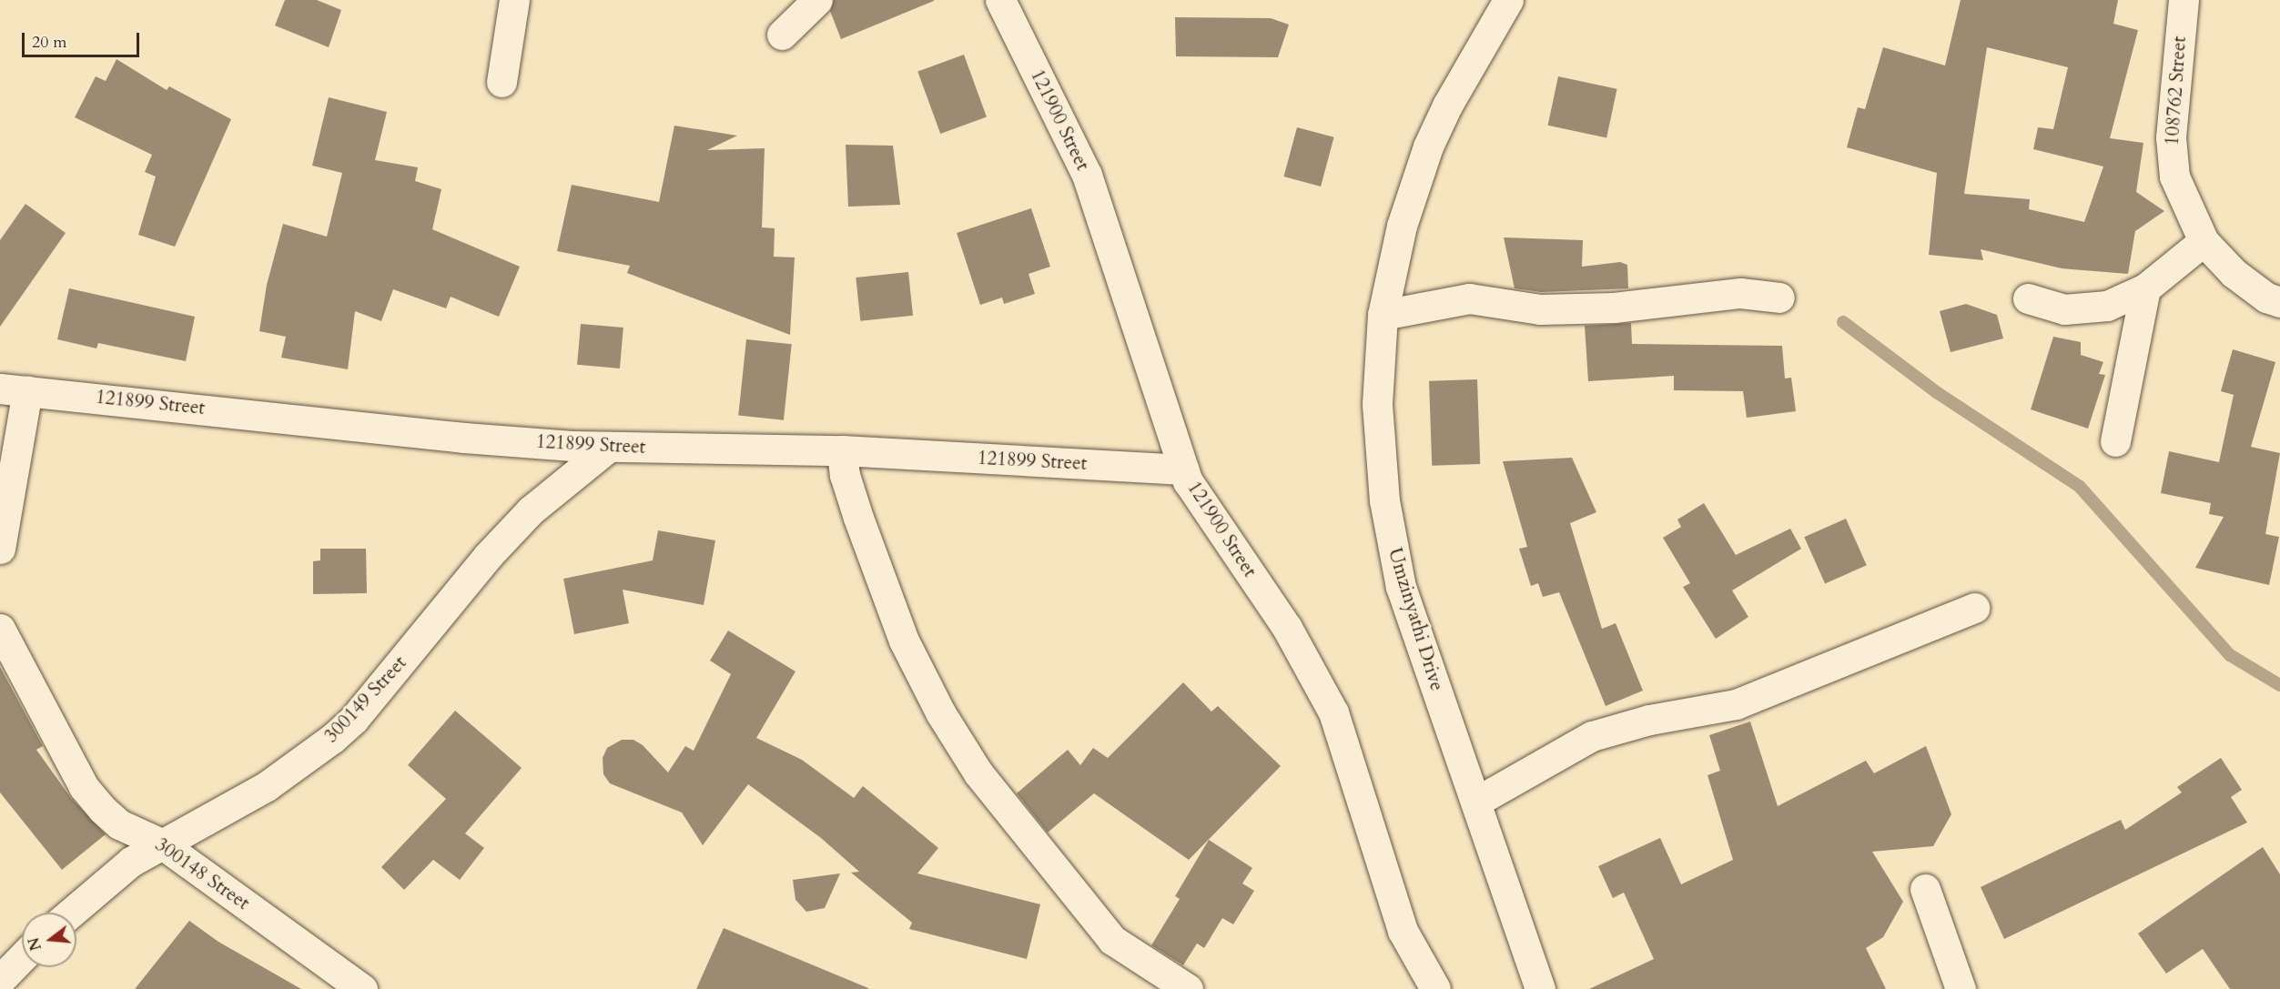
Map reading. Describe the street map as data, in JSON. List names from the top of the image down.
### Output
{
  "streets": {
    "street": [
      "108762 Street",
      "121900 Street",
      "121899 Street",
      "Umzinyathi Drive",
      "300149 Street",
      "300148 Street"
    ]
  },
  "crossings": [
    ["121900 Street", "121899 Street"],
    ["121899 Street", "300149 Street"],
    ["300149 Street", "300148 Street"]
  ],
  "scale_bar": "20 m",
  "north": "left"
}
